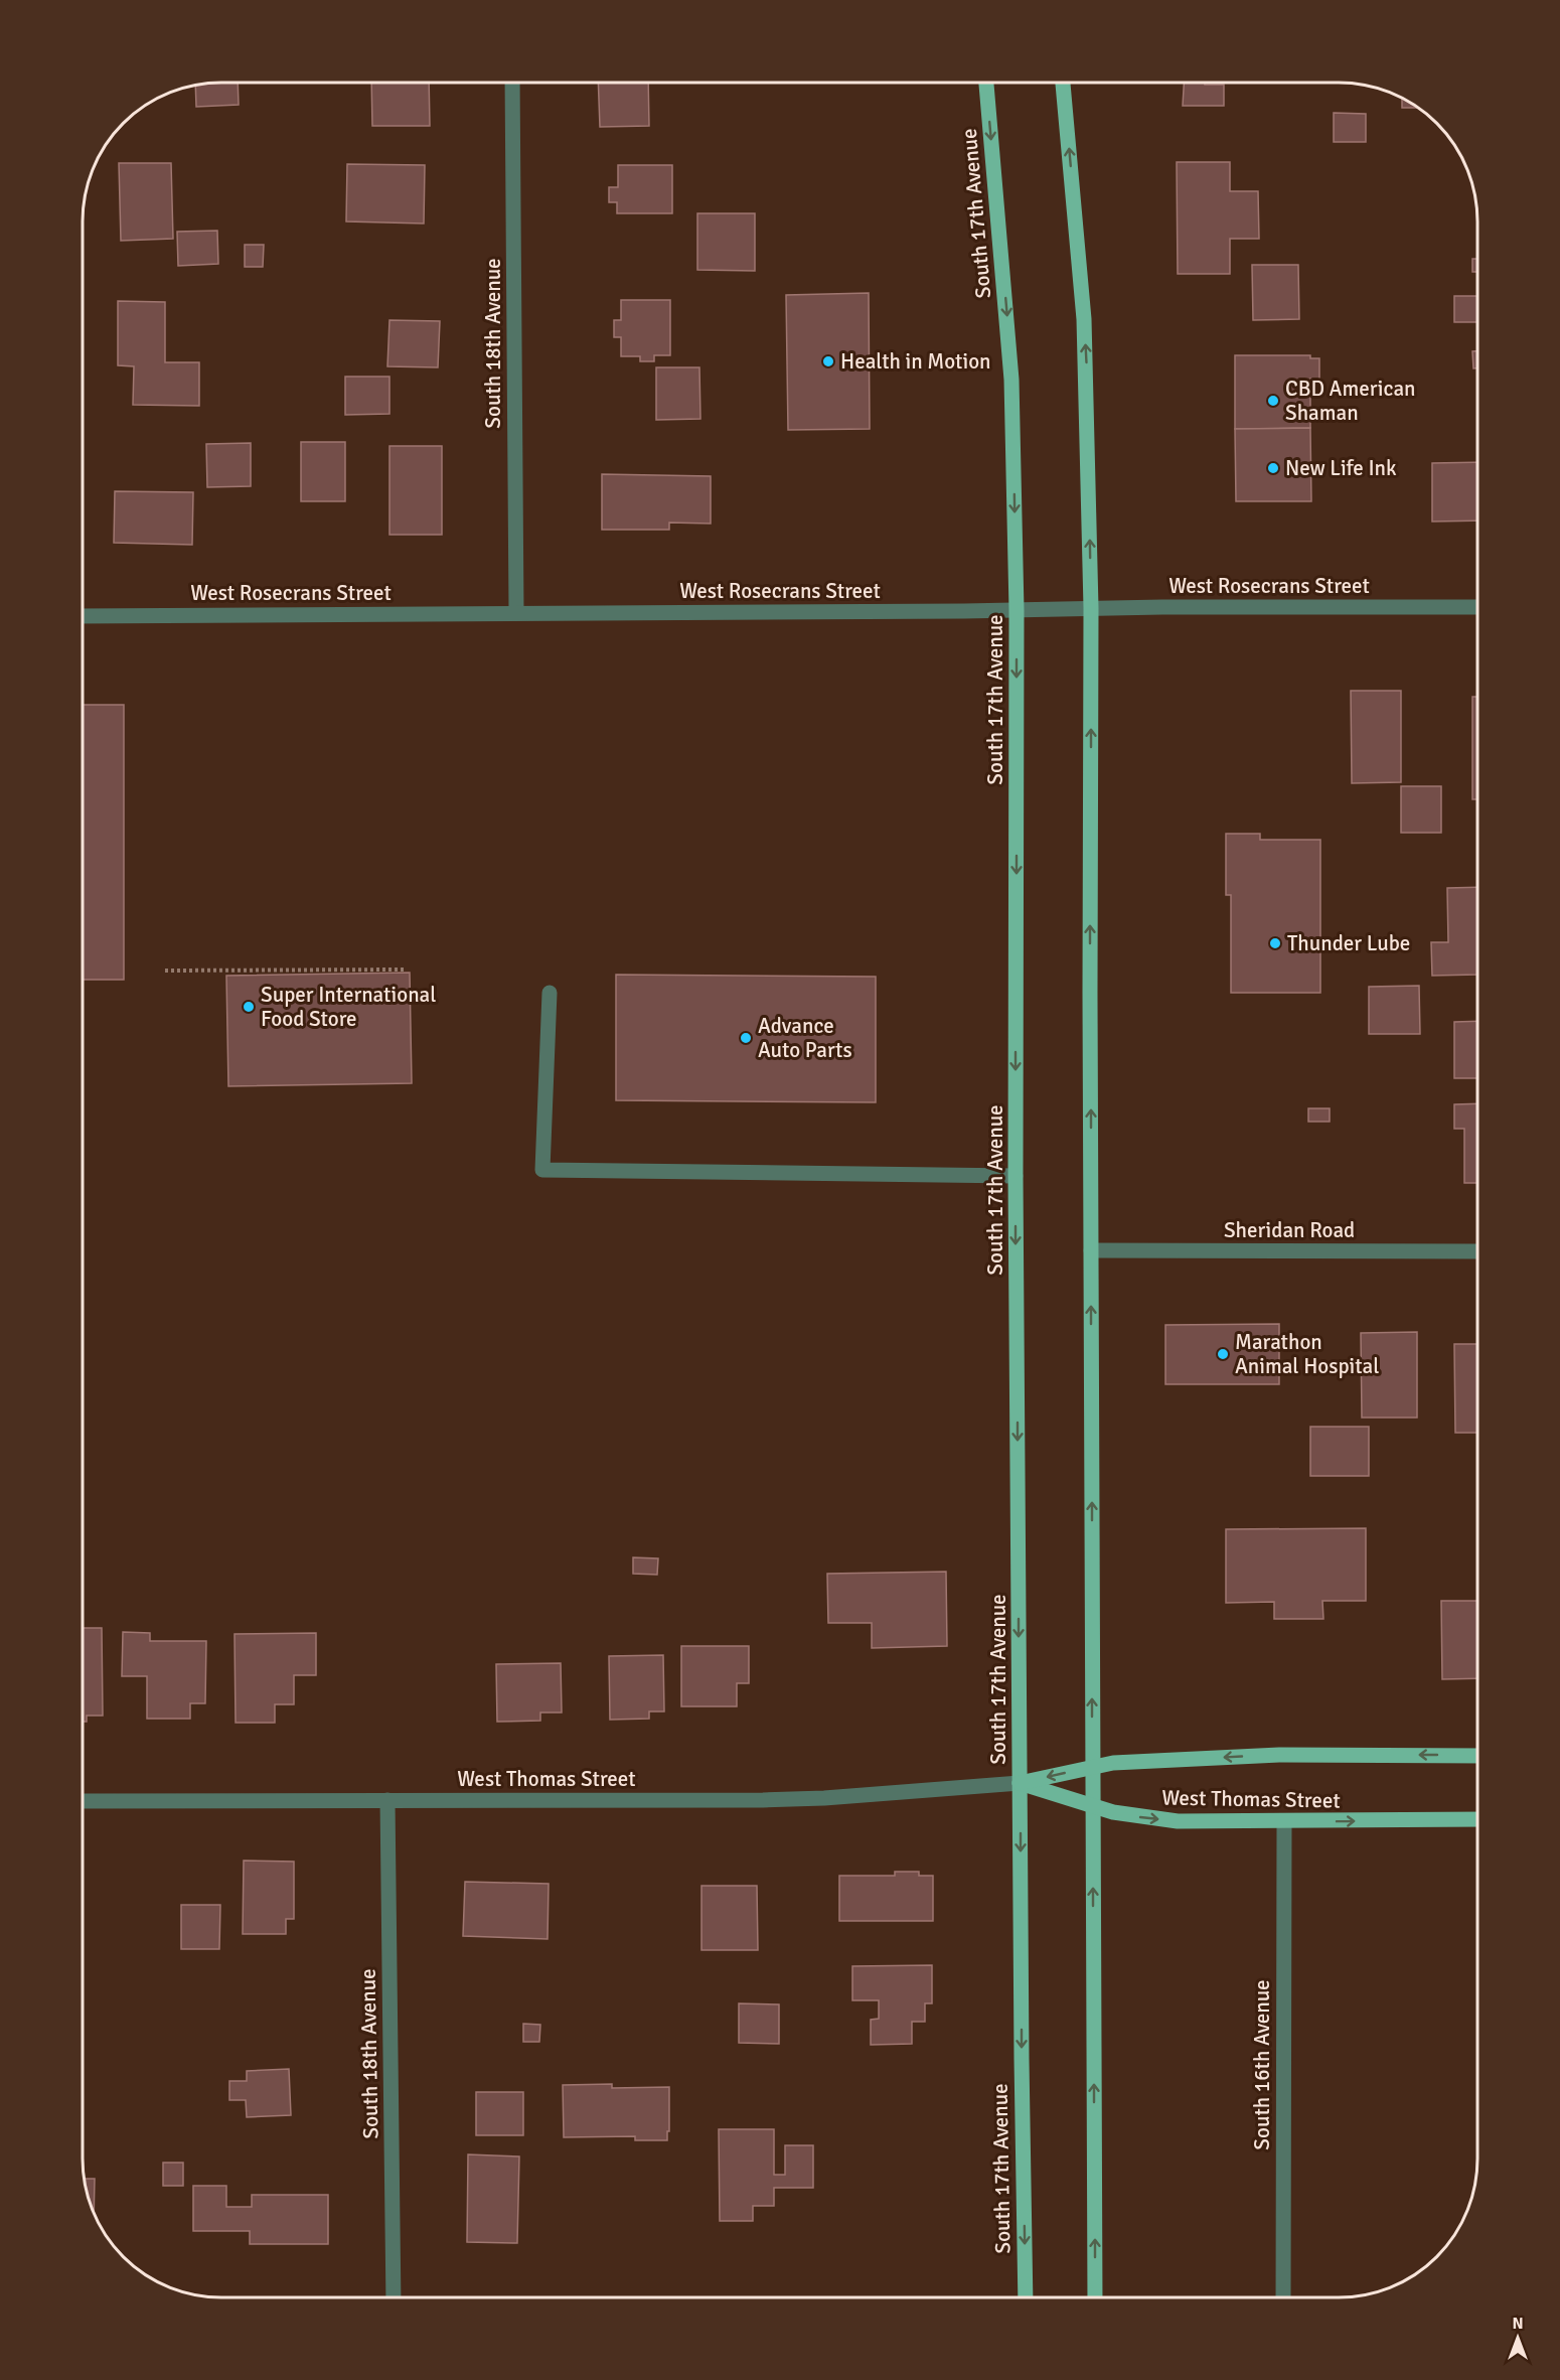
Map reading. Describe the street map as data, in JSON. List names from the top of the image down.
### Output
{
  "streets": {
    "main road": ["South 17th Avenue", "West Thomas Street"],
    "street": [
      "South 18th Avenue",
      "West Rosecrans Street",
      "Sheridan Road",
      "South 16th Avenue"
    ]
  },
  "crossings": [
    ["South 17th Avenue", "West Rosecrans Street"],
    ["South 17th Avenue", "West Thomas Street"],
    ["South 18th Avenue", "West Rosecrans Street"],
    ["South 18th Avenue", "West Thomas Street"],
    ["West Thomas Street", "South 16th Avenue"]
  ],
  "places": [
    "Health in Motion",
    "CBD American Shaman",
    "New Life Ink",
    "Thunder Lube",
    "Super International Food Store",
    "Advance Auto Parts",
    "Marathon Animal Hospital"
  ],
  "north": "top"
}
